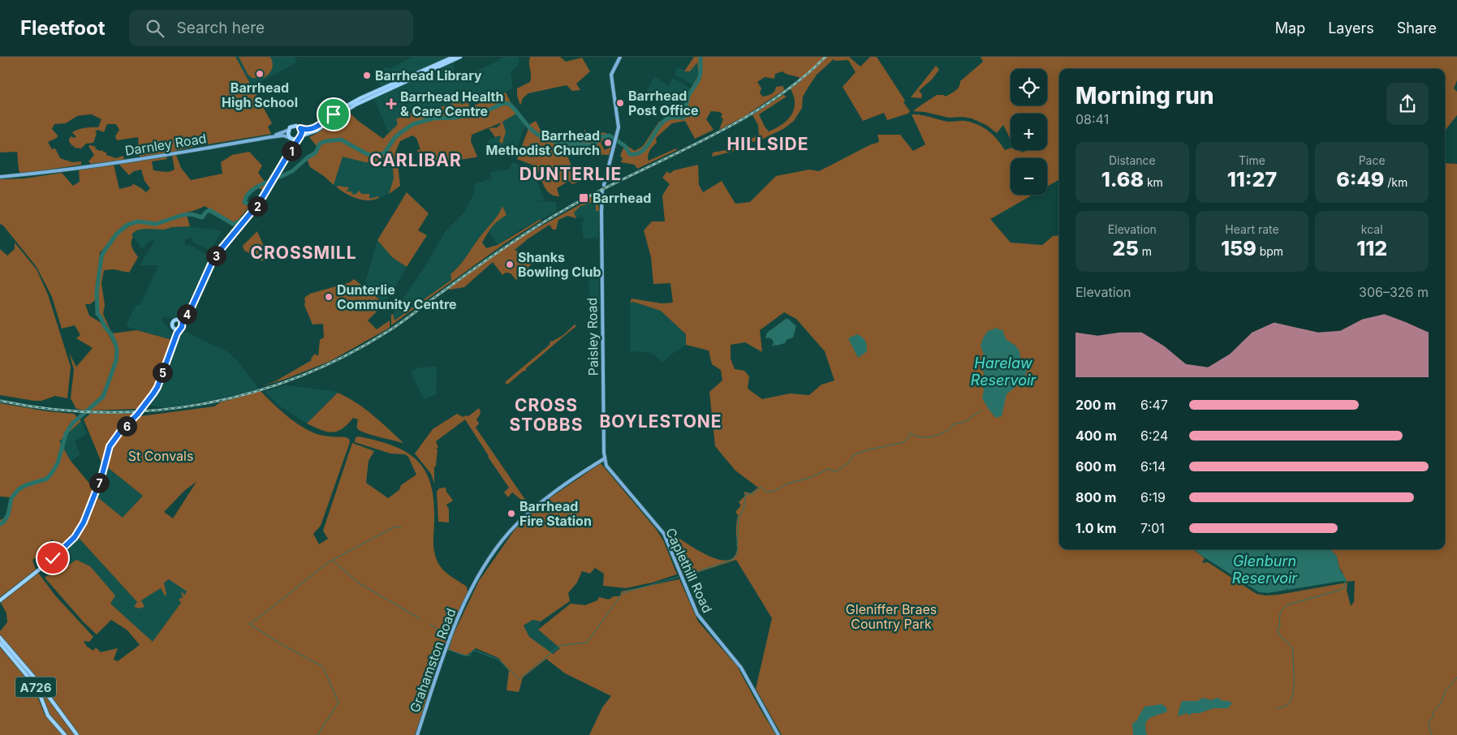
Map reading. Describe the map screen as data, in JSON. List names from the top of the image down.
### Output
{
  "streets": {
    "main road": [
      "Darnley Road",
      "Paisley Road",
      "Caplethill Road",
      "Grahamston Road",
      "A726"
    ]
  },
  "crossings": [
    ["Paisley Road", "Caplethill Road"],
    ["Paisley Road", "Grahamston Road"],
    ["Caplethill Road", "Grahamston Road"]
  ],
  "districts": [
    "HILLSIDE",
    "CARLIBAR",
    "DUNTERLIE",
    "CROSSMILL",
    "CROSS STOBBS",
    "BOYLESTONE"
  ],
  "water": ["Harelaw Reservoir", "Glenburn Reservoir"],
  "parks": ["St Convals", "Gleniffer Braes Country Park"],
  "places": {
    "other": [
      "Barrhead High School",
      "Barrhead Library",
      "Barrhead Post Office",
      "Barrhead Methodist Church",
      "Shanks Bowling Club",
      "Dunterlie Community Centre",
      "Barrhead Fire Station"
    ],
    "health": ["Barrhead Health & Care Centre"],
    "transit": ["Barrhead"]
  },
  "page": {
    "header": "Fleetfoot",
    "search": "Search here",
    "nav": ["Map", "Layers", "Share"],
    "map_buttons": ["+", "−"],
    "heading": ["Morning run", "08:41"],
    "stats": [
      ["Distance", "1.68 km"],
      ["Time", "11:27"],
      ["Pace", "6:49 /km"],
      ["Elevation", "25 m"],
      ["Heart rate", "159 bpm"],
      ["kcal", "112"]
    ],
    "pins": [
      "1",
      "2",
      "3",
      "4",
      "5",
      "6",
      "7"
    ],
    "chart": ["Elevation", "306–326 m"],
    "list": [
      {
        "name": "200 m",
        "note": "6:47"
      },
      {
        "name": "400 m",
        "note": "6:24"
      },
      {
        "name": "600 m",
        "note": "6:14"
      },
      {
        "name": "800 m",
        "note": "6:19"
      },
      {
        "name": "1.0 km",
        "note": "7:01"
      }
    ]
  }
}
